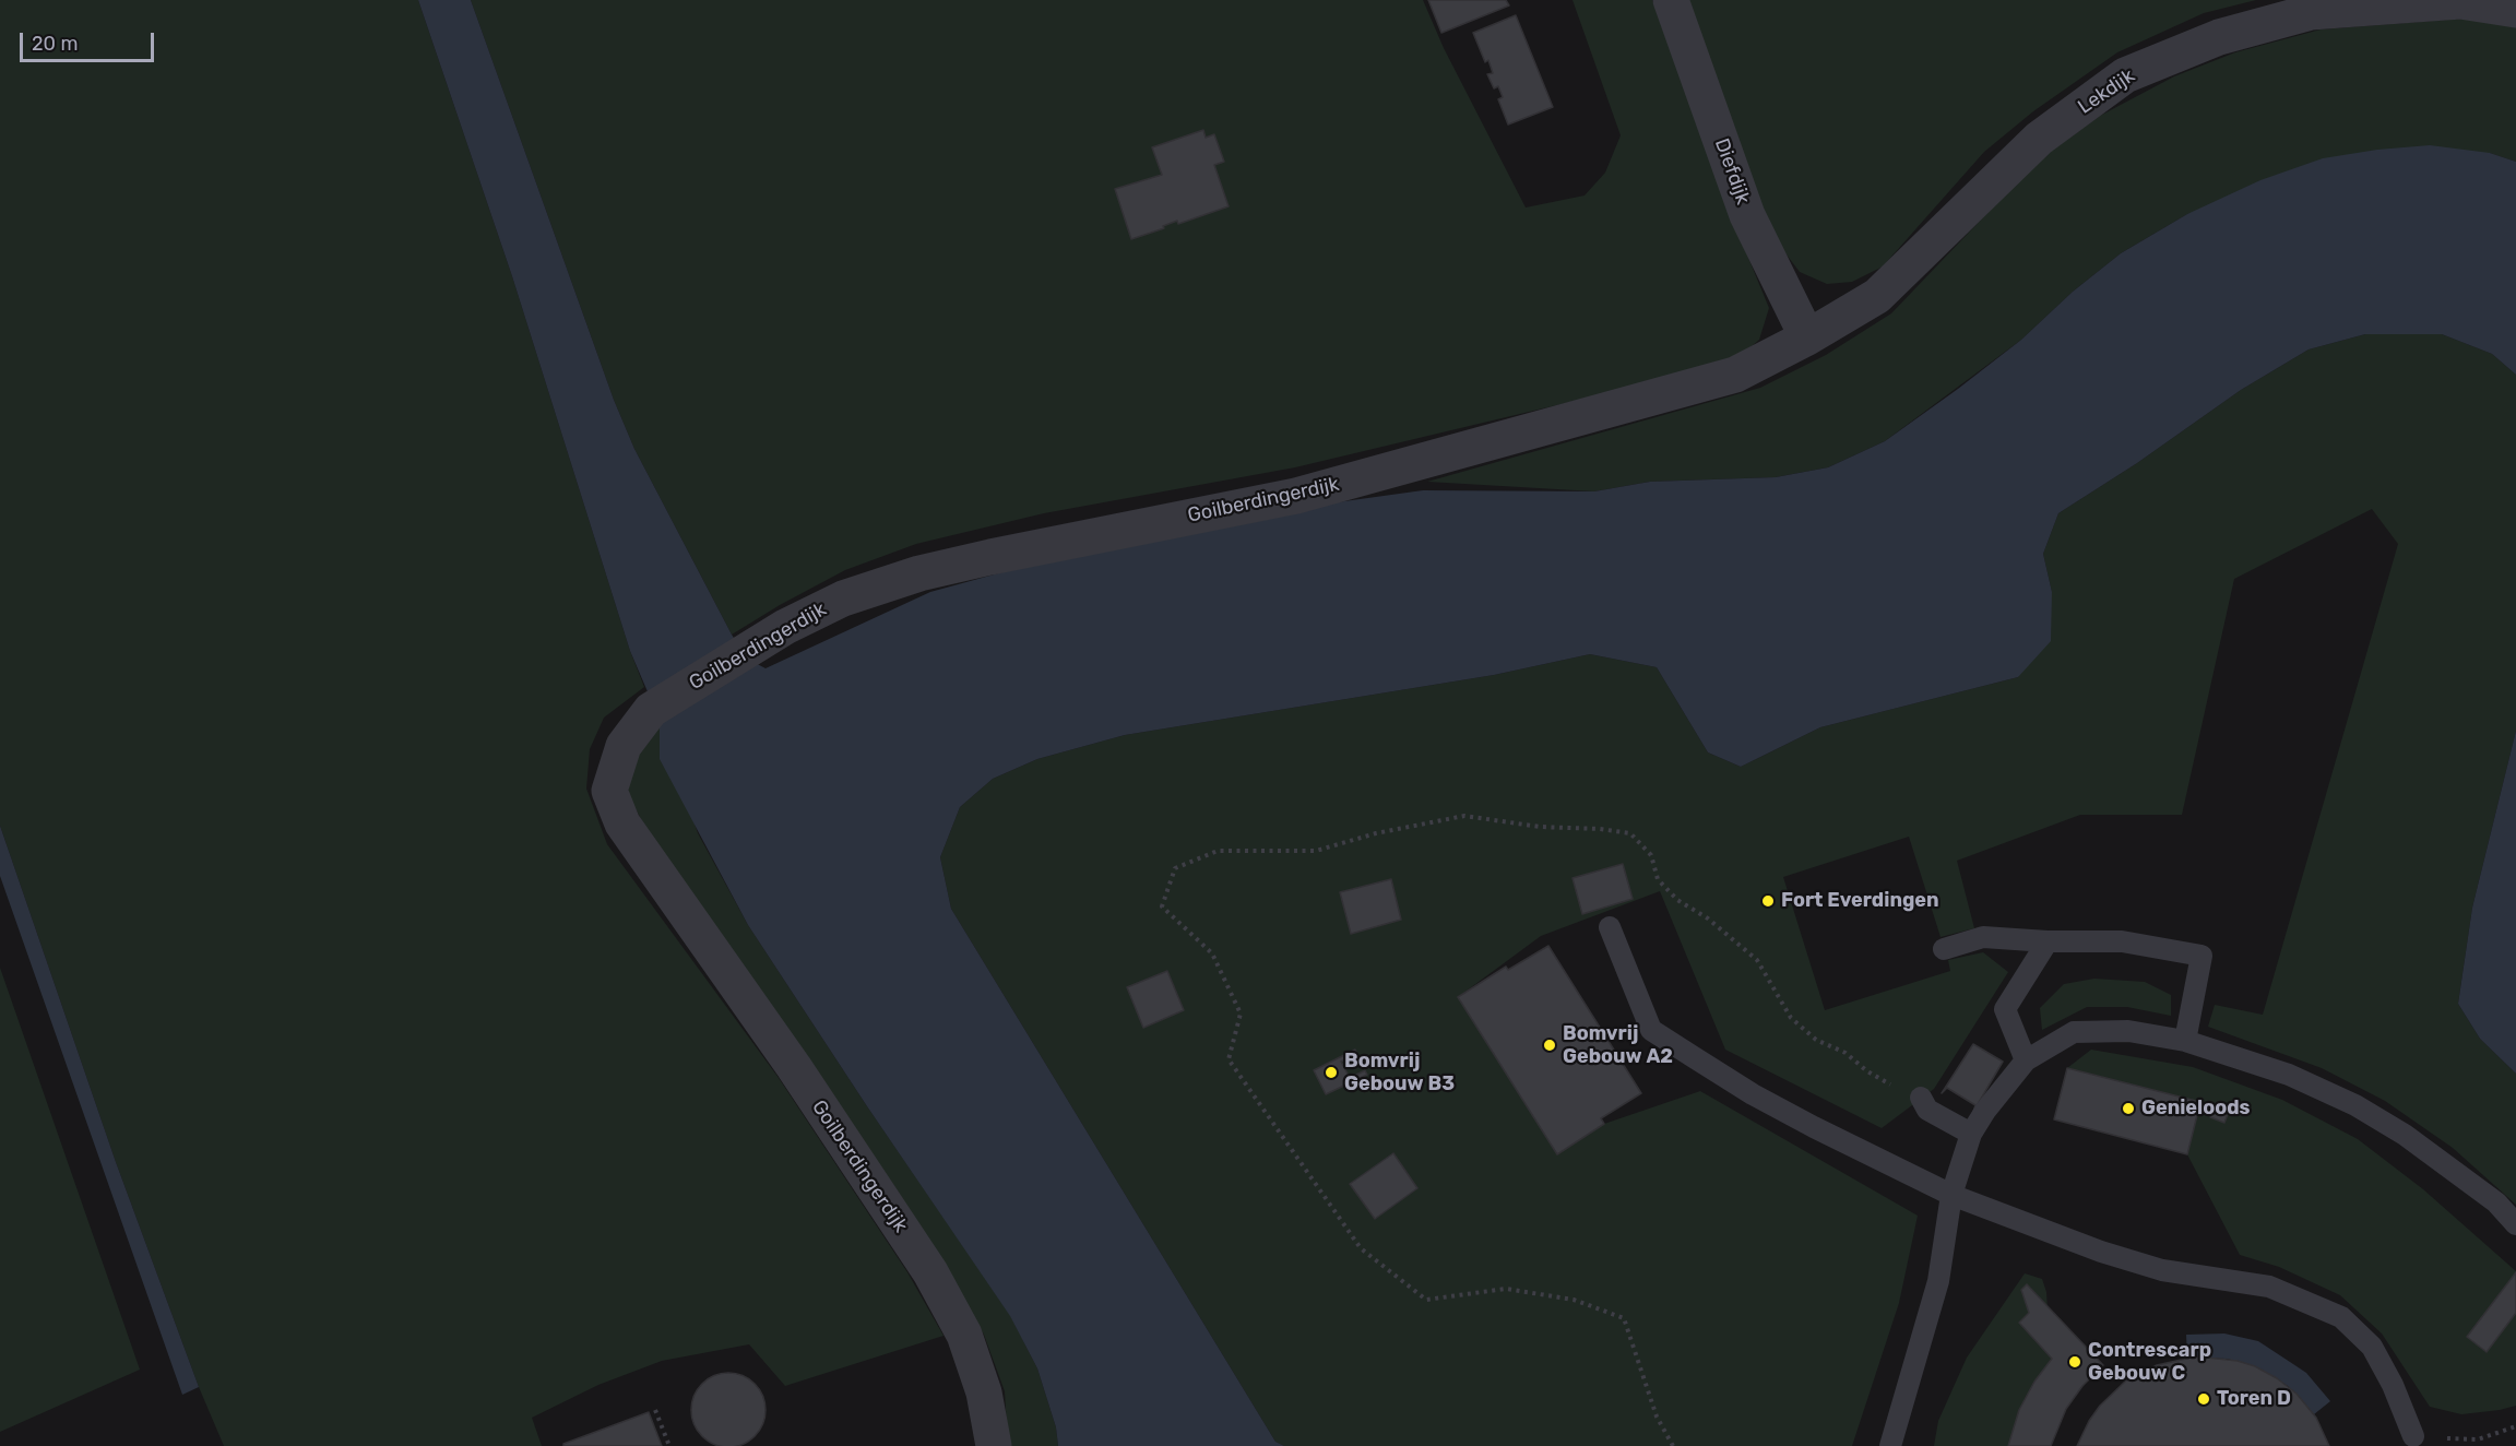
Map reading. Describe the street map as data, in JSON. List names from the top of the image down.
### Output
{
  "streets": {
    "street": ["Lekdijk", "Diefdijk", "Goilberdingerdijk"]
  },
  "crossings": [
    ["Lekdijk", "Diefdijk"],
    ["Lekdijk", "Goilberdingerdijk"],
    ["Diefdijk", "Goilberdingerdijk"]
  ],
  "places": [
    "Fort Everdingen",
    "Bomvrij Gebouw A2",
    "Bomvrij Gebouw B3",
    "Genieloods",
    "Contrescarp Gebouw C",
    "Toren D"
  ],
  "scale_bar": "20 m"
}
